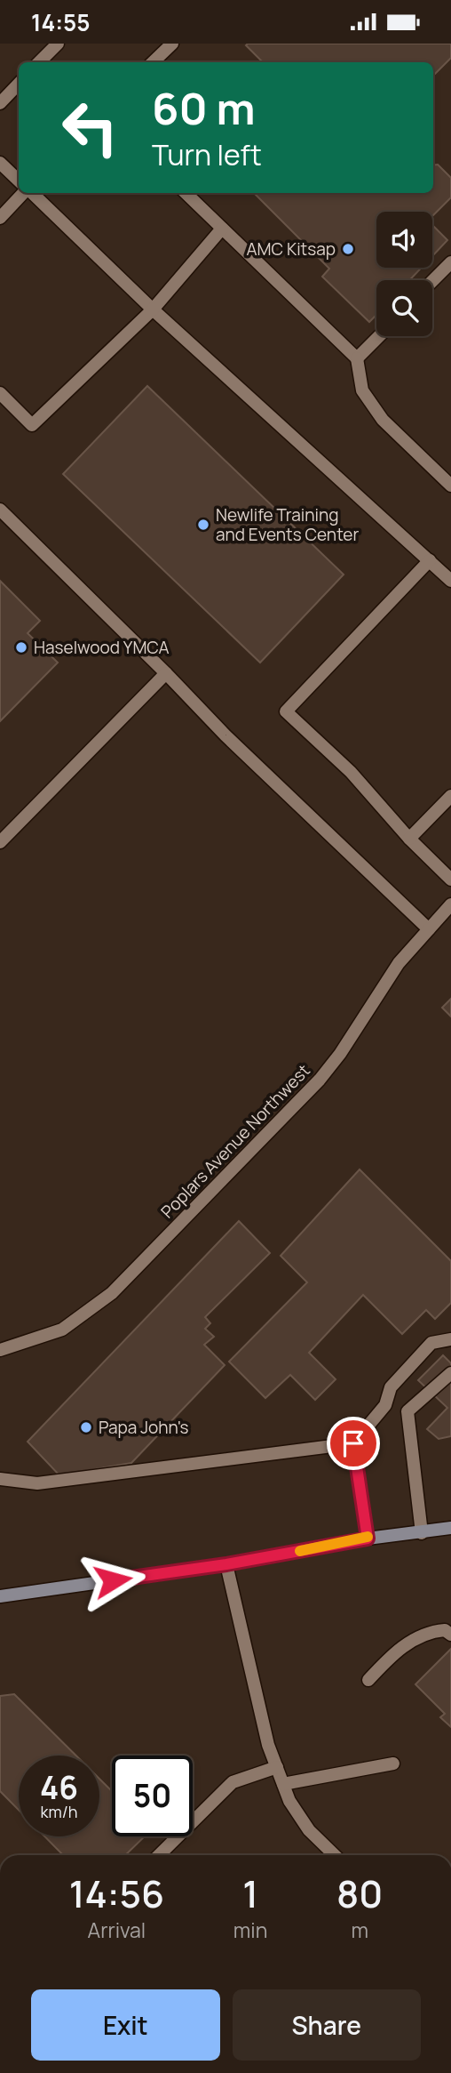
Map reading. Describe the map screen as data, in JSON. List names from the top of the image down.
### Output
{
  "streets": {
    "street": ["Poplars Avenue Northwest"]
  },
  "places": [
    "AMC Kitsap",
    "Newlife Training and Events Center",
    "Haselwood YMCA",
    "Papa John's"
  ],
  "page": {
    "status": "14:55",
    "turn": ["60 m", "Turn left"],
    "speed": "46 km/h",
    "limit": "50",
    "eta": [
      "14:56",
      "Arrival",
      "1",
      "min",
      "80",
      "m"
    ],
    "buttons": ["Exit", "Share"]
  }
}
